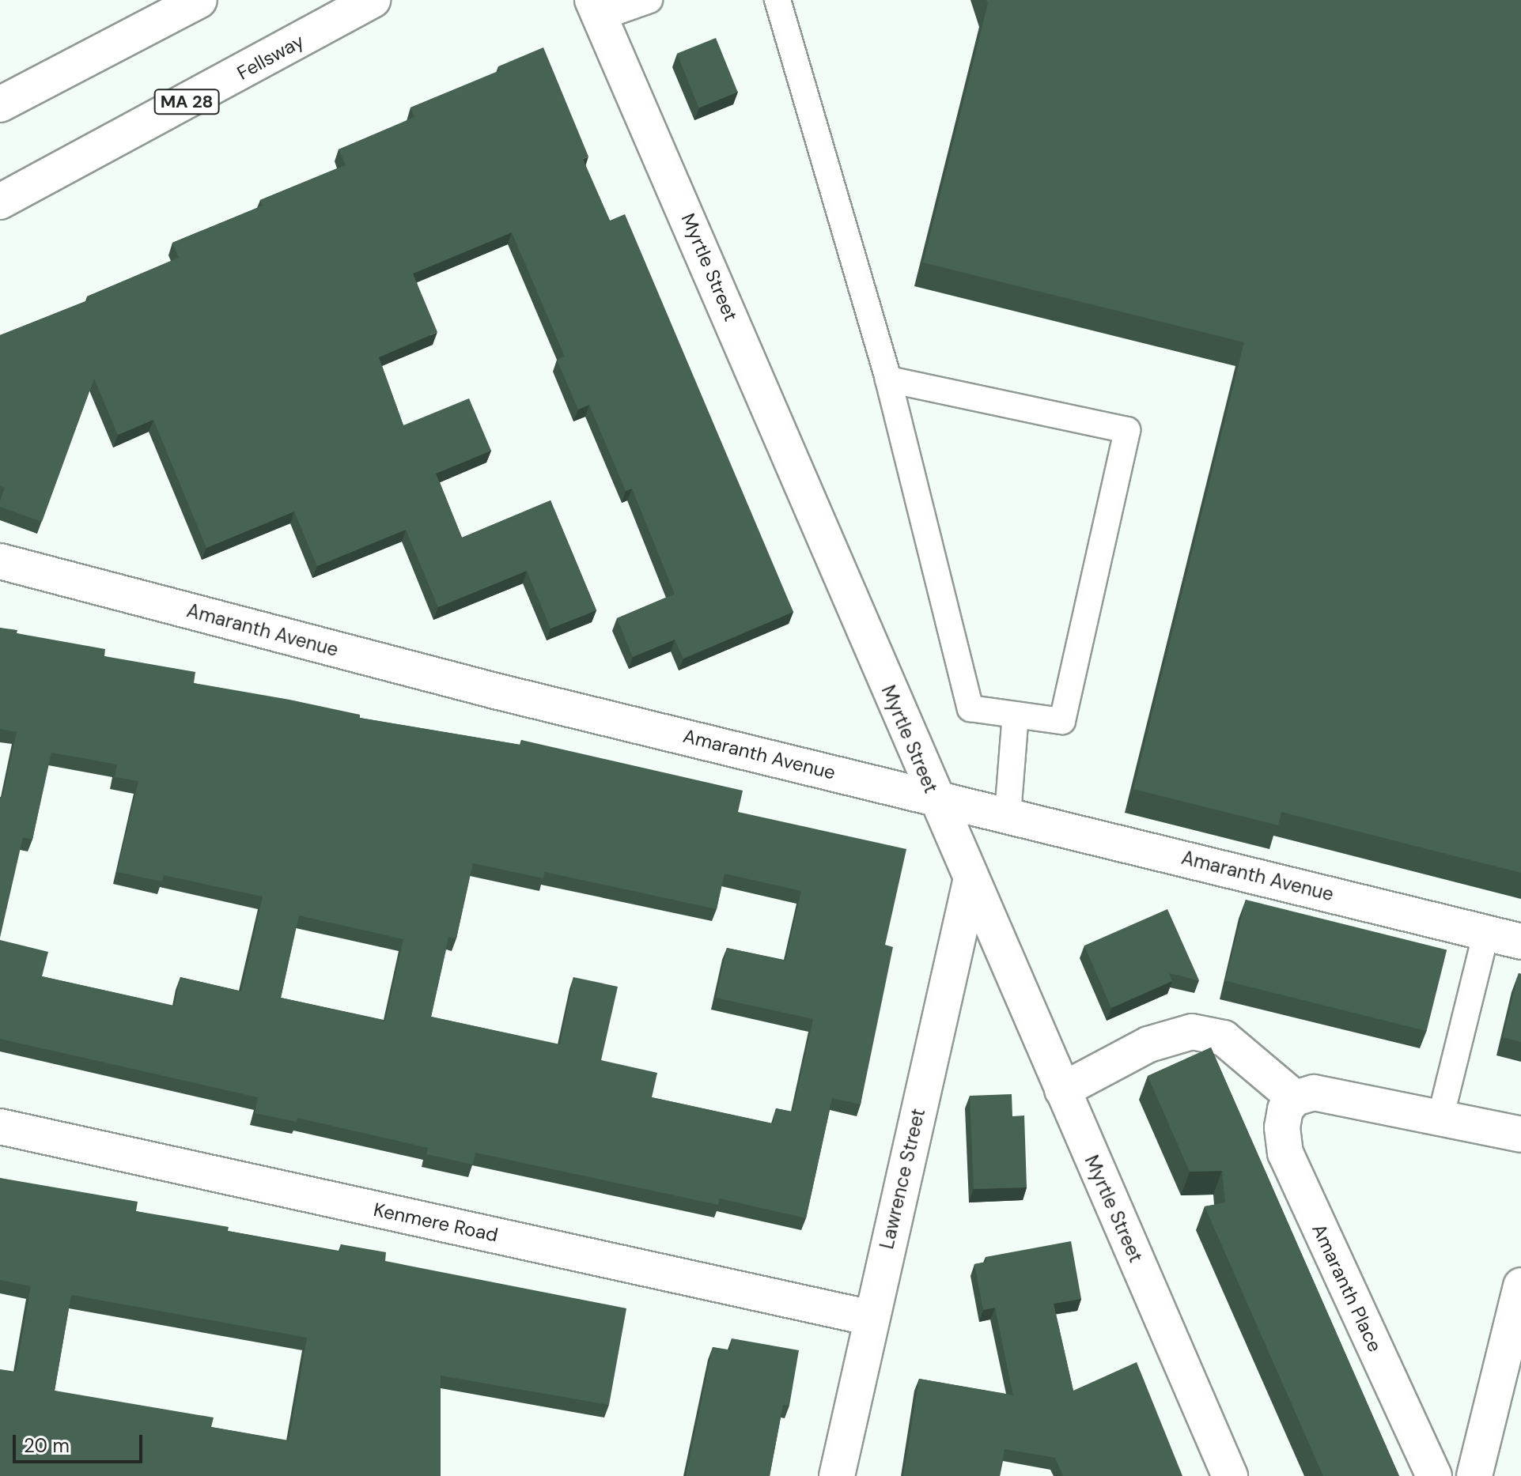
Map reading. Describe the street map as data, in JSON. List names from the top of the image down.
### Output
{
  "streets": {
    "street": [
      "Fellsway",
      "MA 28",
      "Myrtle Street",
      "Amaranth Avenue",
      "Lawrence Street",
      "Kenmere Road",
      "Amaranth Place"
    ]
  },
  "crossings": [
    ["Myrtle Street", "Amaranth Avenue"],
    ["Myrtle Street", "Lawrence Street"],
    ["Lawrence Street", "Kenmere Road"]
  ],
  "scale_bar": "20 m"
}
